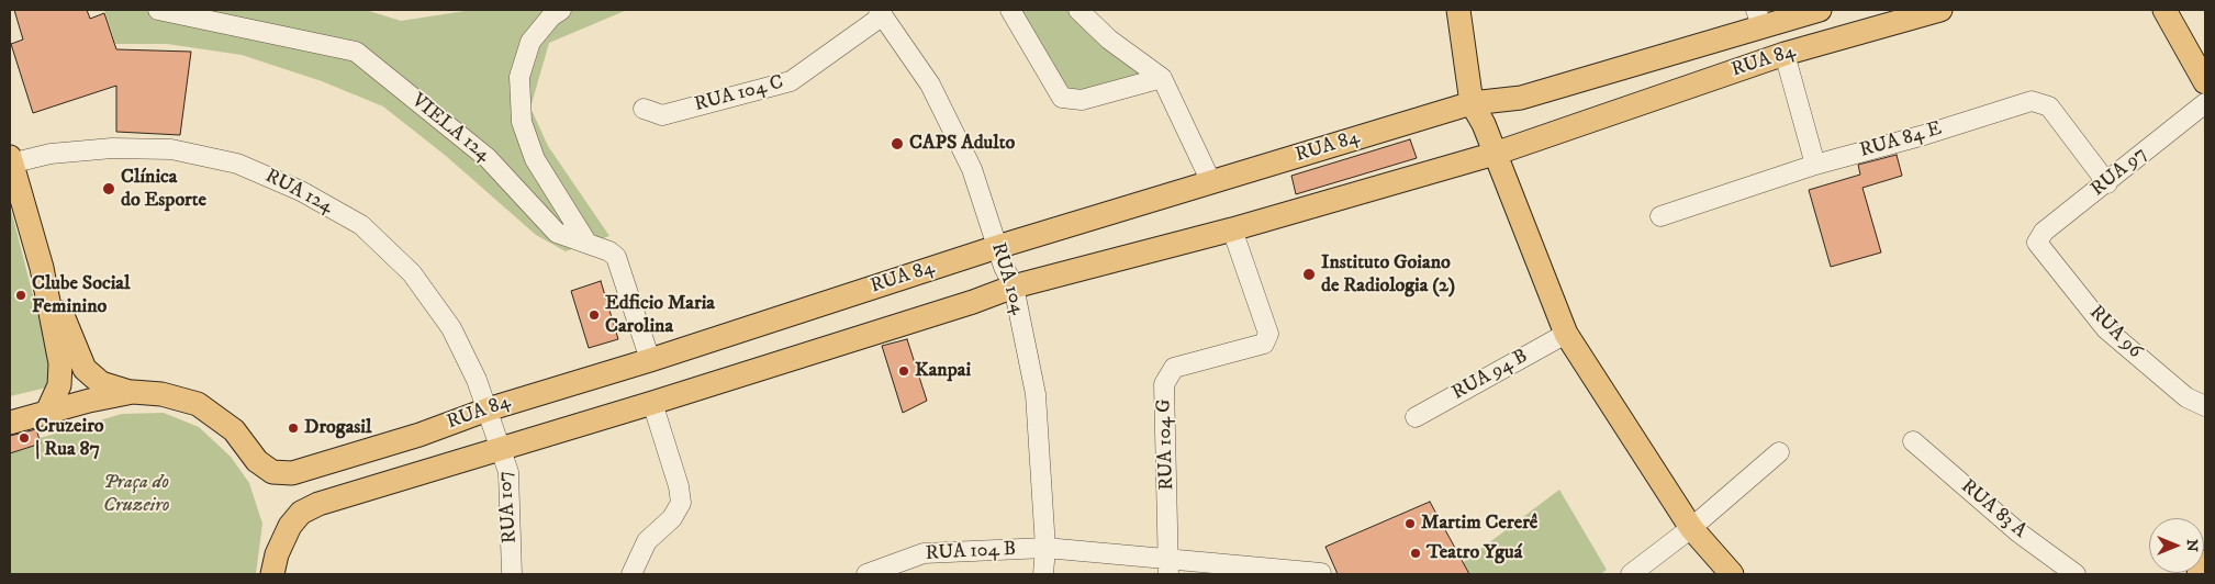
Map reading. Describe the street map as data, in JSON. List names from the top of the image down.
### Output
{
  "streets": {
    "main road": ["RUA 84"],
    "street": [
      "RUA 104 C",
      "VIELA 124",
      "RUA 84 E",
      "RUA 97",
      "RUA 124",
      "RUA 104",
      "RUA 96",
      "RUA 94 B",
      "RUA 104 G",
      "RUA 107",
      "RUA 83 A",
      "RUA 104 B"
    ]
  },
  "crossings": [
    ["RUA 84", "VIELA 124"],
    ["RUA 84", "RUA 124"],
    ["RUA 84", "RUA 104"],
    ["RUA 84", "RUA 104 G"],
    ["RUA 84", "RUA 107"],
    ["RUA 104 C", "RUA 104"],
    ["RUA 84 E", "RUA 97"],
    ["RUA 97", "RUA 96"],
    ["RUA 124", "RUA 107"],
    ["RUA 104", "RUA 104 B"],
    ["RUA 104 G", "RUA 104 B"]
  ],
  "parks": ["Praça do Cruzeiro"],
  "places": [
    "CAPS Adulto",
    "Clínica do Esporte",
    "Instituto Goiano de Radiologia (2)",
    "Clube Social Feminino",
    "Edficio Maria Carolina",
    "Kanpai",
    "Drogasil",
    "Cruzeiro | Rua 87",
    "Martim Cererê",
    "Teatro Yguá"
  ],
  "north": "right"
}
